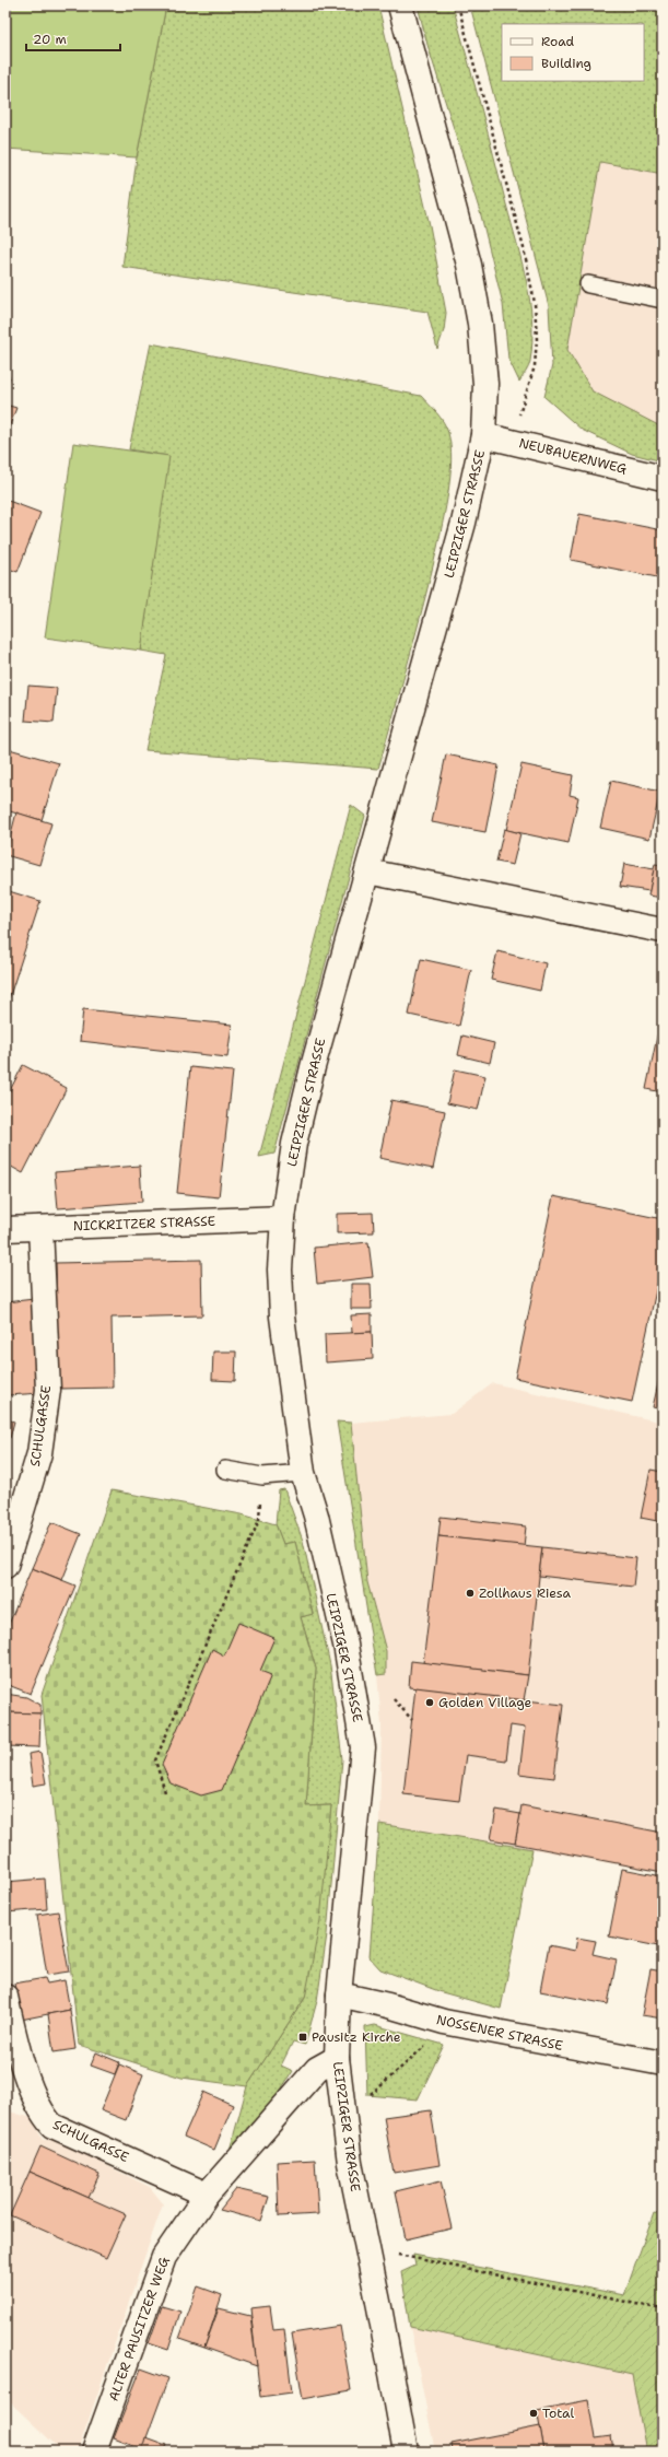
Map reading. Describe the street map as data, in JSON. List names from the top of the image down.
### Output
{
  "streets": {
    "street": [
      "NEUBAUERNWEG",
      "LEIPZIGER STRASSE",
      "NICKRITZER STRASSE",
      "SCHULGASSE",
      "NOSSENER STRASSE",
      "ALTER PAUSITZER WEG"
    ]
  },
  "crossings": [
    ["NEUBAUERNWEG", "LEIPZIGER STRASSE"],
    ["LEIPZIGER STRASSE", "NICKRITZER STRASSE"],
    ["LEIPZIGER STRASSE", "NOSSENER STRASSE"],
    ["LEIPZIGER STRASSE", "ALTER PAUSITZER WEG"],
    ["NICKRITZER STRASSE", "SCHULGASSE"],
    ["SCHULGASSE", "ALTER PAUSITZER WEG"]
  ],
  "places": {
    "other": ["Zollhaus Riesa", "Golden Village", "Total"],
    "transit": ["Pausitz Kirche"]
  },
  "legend": ["Road", "Building"],
  "scale_bar": "20 m"
}
